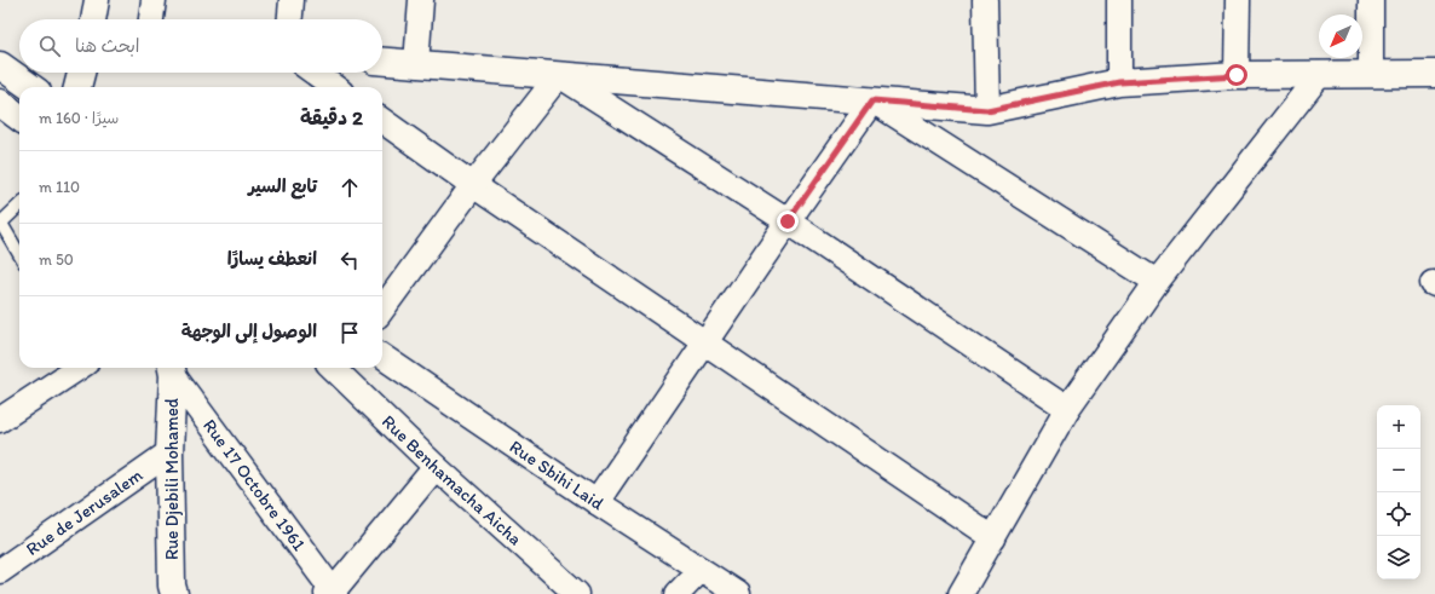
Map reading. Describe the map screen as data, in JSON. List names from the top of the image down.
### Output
{
  "streets": {
    "street": [
      "Rue Sbihi Laid",
      "Rue Djebili Mohamed",
      "Rue Benhamacha Aicha",
      "Rue 17 Octobre 1961",
      "Rue de Jerusalem"
    ]
  },
  "crossings": [
    ["Rue Djebili Mohamed", "Rue 17 Octobre 1961"],
    ["Rue Djebili Mohamed", "Rue de Jerusalem"]
  ],
  "north": "bottom left",
  "page": {
    "search": "ابحث هنا",
    "heading": ["2 دقيقة", "سيرًا · 160 m"],
    "list": [
      ["تابع السير", "110 m"],
      ["انعطف يسارًا", "50 m"],
      "الوصول إلى الوجهة"
    ],
    "map_buttons": ["+", "−"]
  }
}
